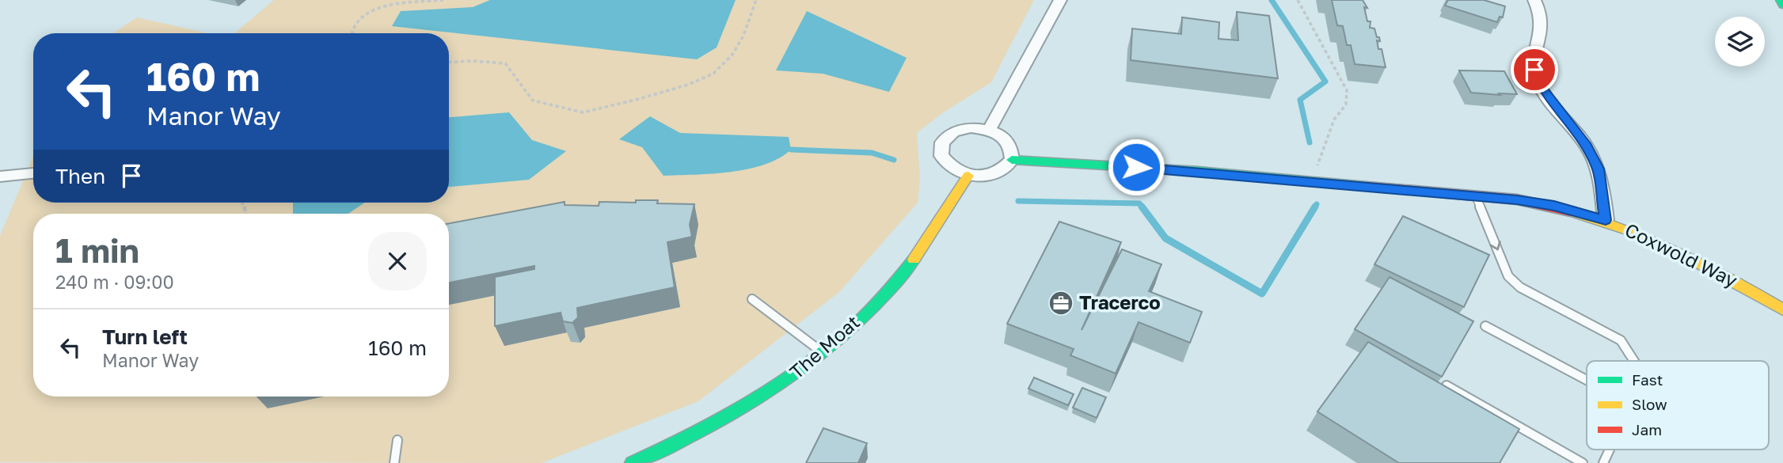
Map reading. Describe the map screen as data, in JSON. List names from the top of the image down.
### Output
{
  "streets": {
    "street": ["Coxwold Way", "The Moat"]
  },
  "crossings": [
    ["Coxwold Way", "The Moat"]
  ],
  "places": {
    "office": ["Tracerco"]
  },
  "legend": ["Fast", "Slow", "Jam"],
  "page": {
    "turn": ["160 m", "Manor Way"],
    "then": "Then",
    "heading": ["1 min", "240 m · 09:00"],
    "list": [
      {
        "name": "Turn left",
        "note": "Manor Way",
        "value": "160 m"
      }
    ]
  }
}
